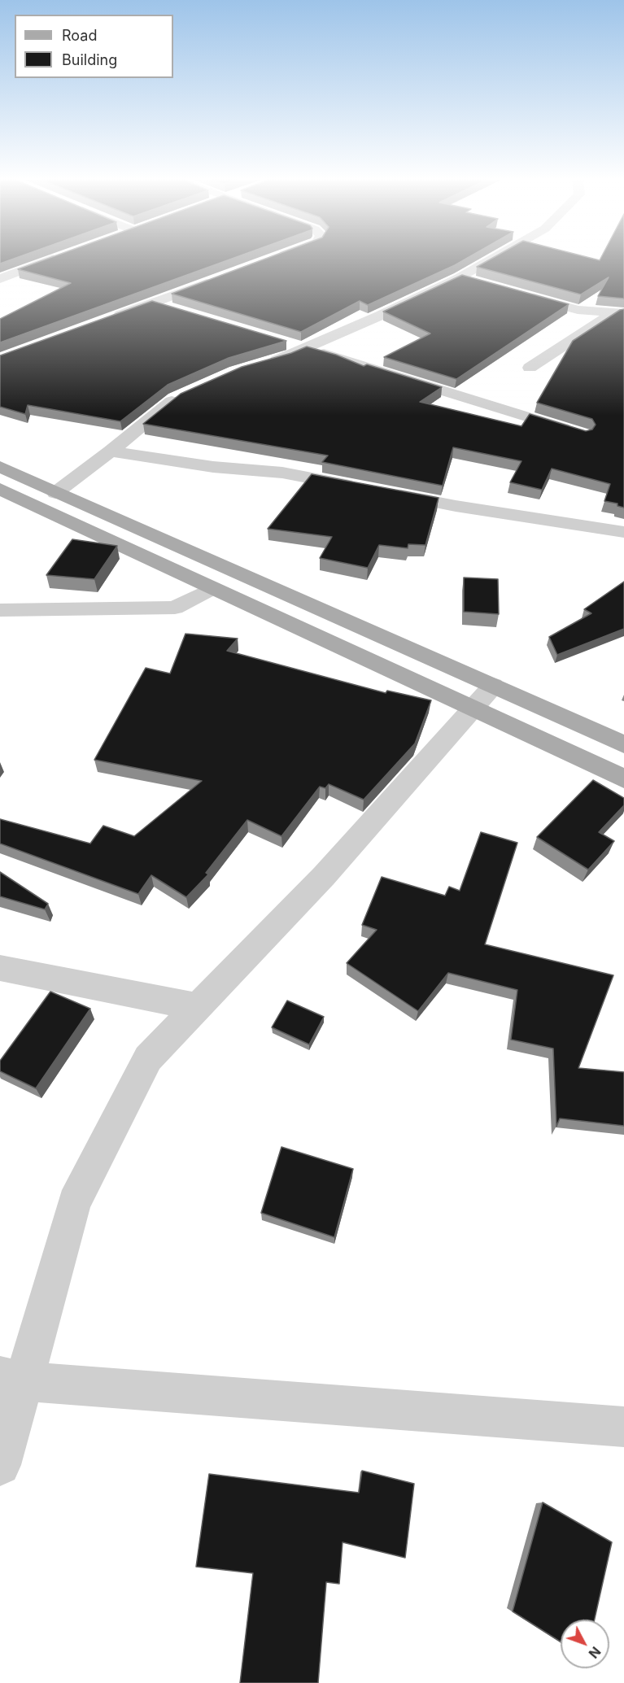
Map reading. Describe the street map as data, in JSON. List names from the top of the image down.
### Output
{
  "legend": ["Road", "Building"],
  "north": "bottom right"
}
